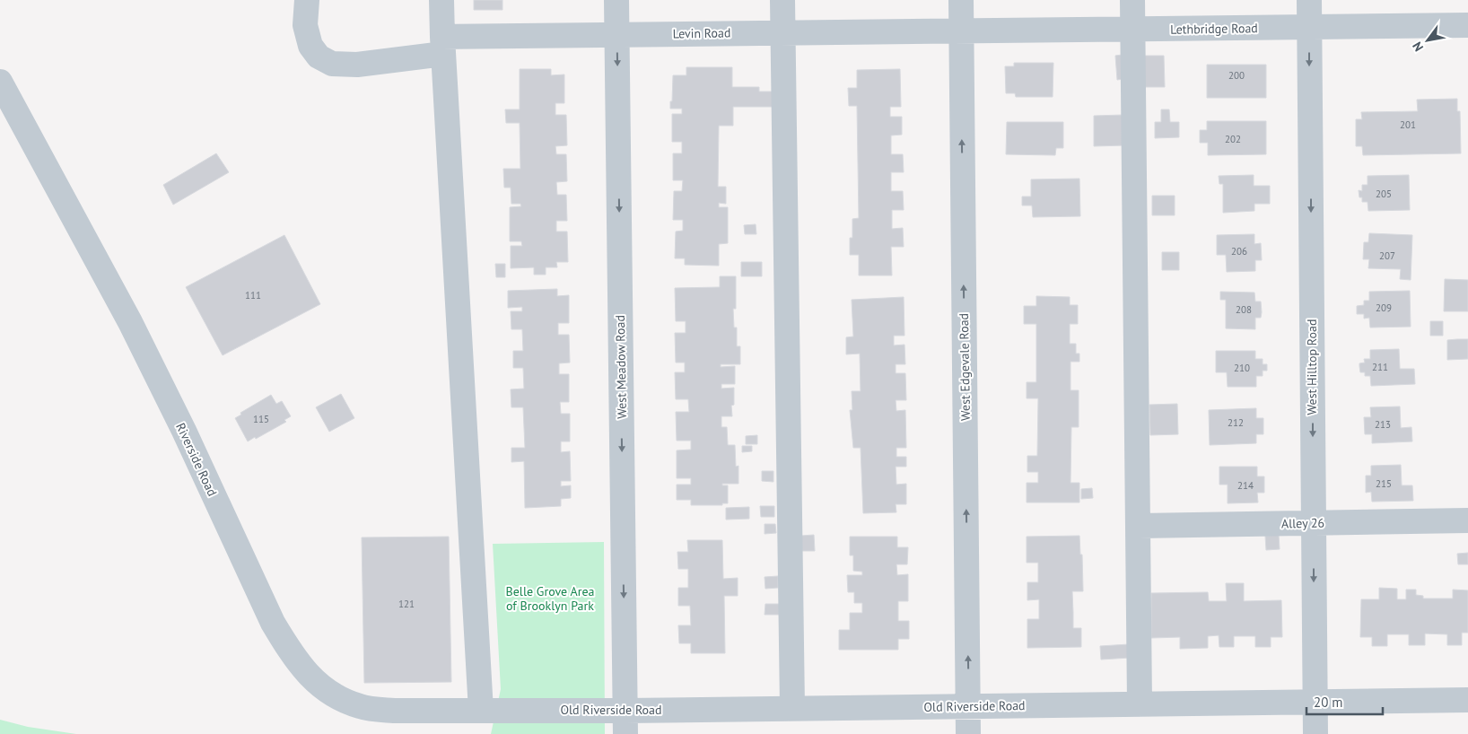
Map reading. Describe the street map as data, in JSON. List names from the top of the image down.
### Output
{
  "streets": {
    "street": [
      "Lethbridge Road",
      "Levin Road",
      "West Meadow Road",
      "West Edgevale Road",
      "West Hilltop Road",
      "Riverside Road",
      "Alley 26",
      "Old Riverside Road"
    ]
  },
  "crossings": [
    ["Lethbridge Road", "Levin Road"],
    ["Lethbridge Road", "West Edgevale Road"],
    ["Lethbridge Road", "West Hilltop Road"],
    ["Levin Road", "West Meadow Road"],
    ["Levin Road", "West Edgevale Road"],
    ["West Meadow Road", "Old Riverside Road"],
    ["West Edgevale Road", "Old Riverside Road"],
    ["West Hilltop Road", "Alley 26"],
    ["West Hilltop Road", "Old Riverside Road"],
    ["Riverside Road", "Old Riverside Road"]
  ],
  "parks": ["Belle Grove Area of Brooklyn Park"],
  "house_numbers": [
    "200",
    "201",
    "202",
    "205",
    "206",
    "207",
    "111",
    "209",
    "208",
    "211",
    "210",
    "115",
    "212",
    "213",
    "215",
    "214",
    "121"
  ],
  "scale_bar": "20 m",
  "north": "bottom left"
}
